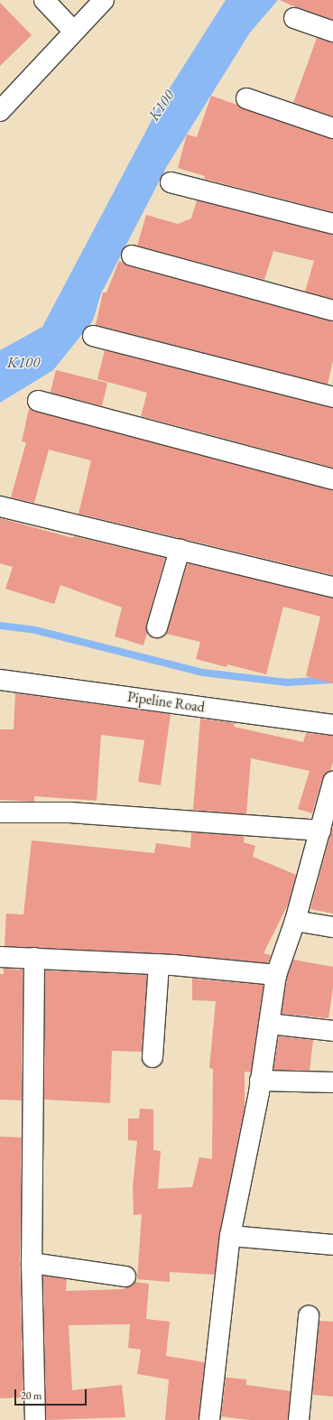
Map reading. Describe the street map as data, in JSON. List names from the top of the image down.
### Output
{
  "streets": {
    "street": ["Pipeline Road"]
  },
  "water": ["K100"],
  "scale_bar": "20 m"
}
